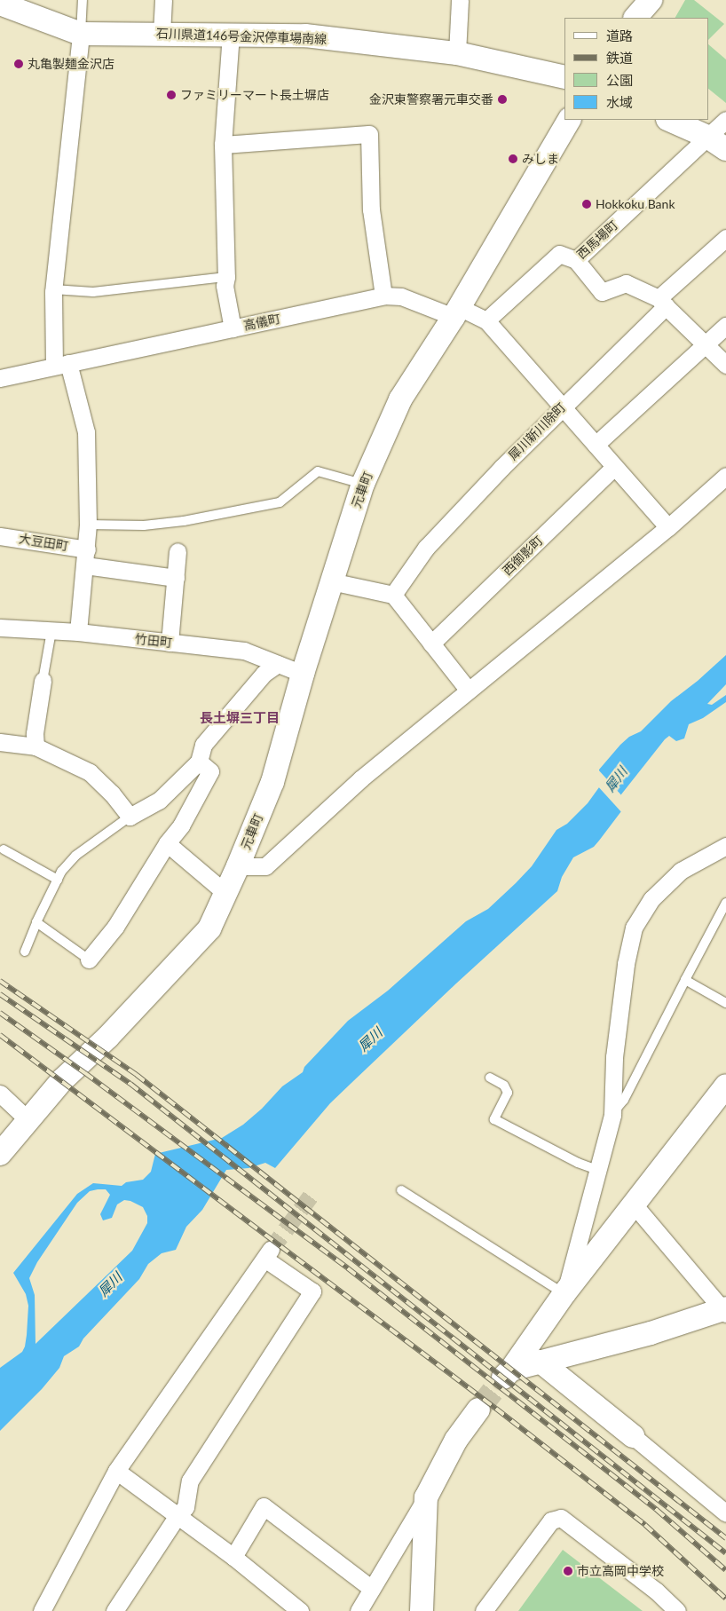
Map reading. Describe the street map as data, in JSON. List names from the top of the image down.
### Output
{
  "streets": {
    "street": [
      "石川県道146号金沢停車場南線",
      "西馬場町",
      "高儀町",
      "犀川新川除町",
      "元車町",
      "大豆田町",
      "西御影町",
      "竹田町"
    ]
  },
  "crossings": [
    ["高儀町", "元車町"],
    ["元車町", "竹田町"]
  ],
  "districts": ["長土塀三丁目"],
  "water": ["犀川"],
  "places": [
    "丸亀製麺金沢店",
    "ファミリーマート長土塀店",
    "金沢東警察署元車交番",
    "みしま",
    "Hokkoku Bank",
    "市立高岡中学校"
  ],
  "legend": [
    "道路",
    "鉄道",
    "公園",
    "水域"
  ]
}
